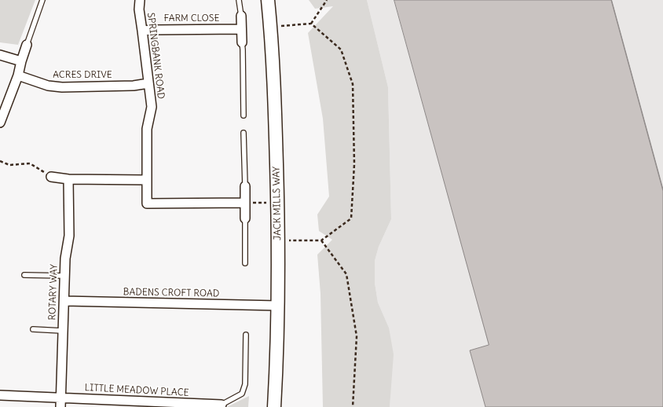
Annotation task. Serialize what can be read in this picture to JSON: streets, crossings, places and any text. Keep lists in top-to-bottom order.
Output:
{
  "streets": {
    "main road": ["JACK MILLS WAY"],
    "street": [
      "FARM CLOSE",
      "SPRINGBANK ROAD",
      "ACRES DRIVE",
      "ROTARY WAY",
      "BADENS CROFT ROAD",
      "LITTLE MEADOW PLACE"
    ]
  },
  "crossings": [
    ["FARM CLOSE", "SPRINGBANK ROAD"],
    ["SPRINGBANK ROAD", "ACRES DRIVE"],
    ["JACK MILLS WAY", "BADENS CROFT ROAD"],
    ["ROTARY WAY", "BADENS CROFT ROAD"],
    ["ROTARY WAY", "LITTLE MEADOW PLACE"]
  ]
}
